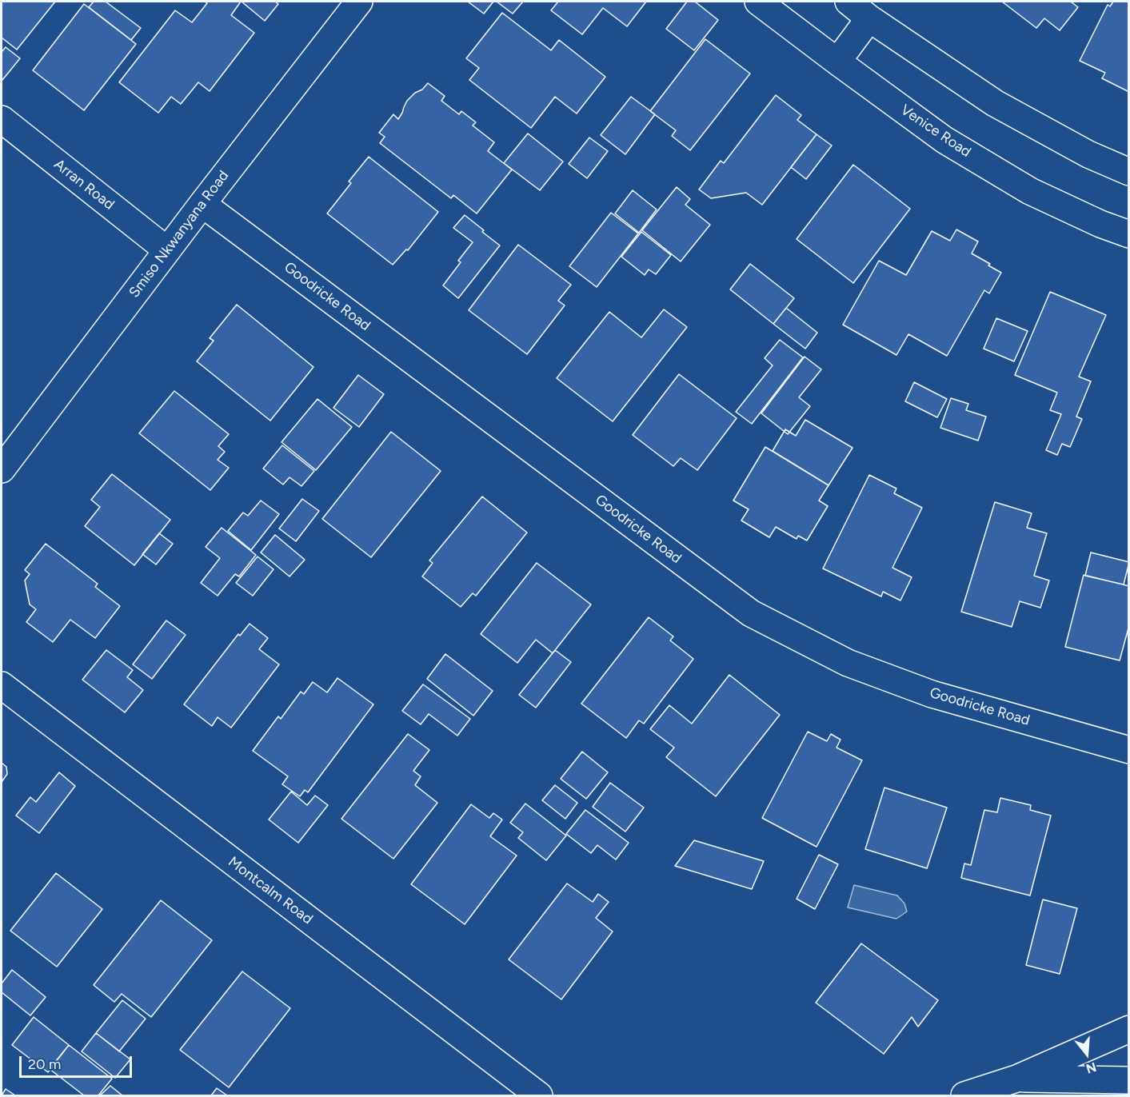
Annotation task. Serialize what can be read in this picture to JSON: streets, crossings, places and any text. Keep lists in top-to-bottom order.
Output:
{
  "streets": {
    "street": [
      "Venice Road",
      "Arran Road",
      "Smiso Nkwanyana Road",
      "Goodricke Road",
      "Montcalm Road"
    ]
  },
  "crossings": [
    ["Arran Road", "Smiso Nkwanyana Road"],
    ["Smiso Nkwanyana Road", "Goodricke Road"]
  ],
  "scale_bar": "20 m",
  "north": "bottom"
}
